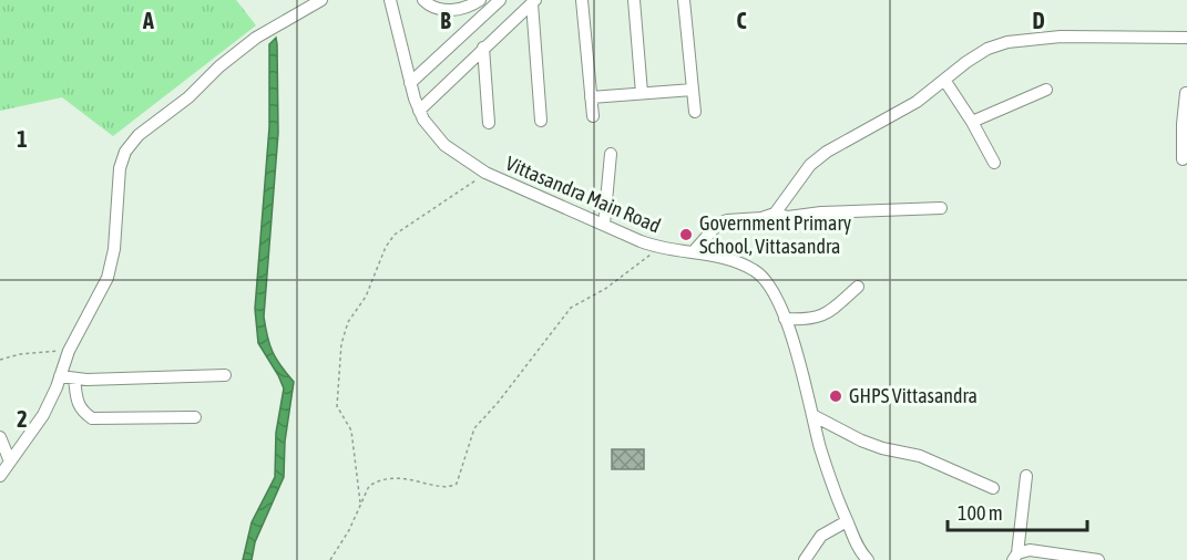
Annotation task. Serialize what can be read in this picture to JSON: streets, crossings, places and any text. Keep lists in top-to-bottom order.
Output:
{
  "streets": {
    "street": ["Vittasandra Main Road"]
  },
  "places": ["Government Primary School, Vittasandra", "GHPS Vittasandra"],
  "scale_bar": "100 m",
  "grid": {
    "columns": [
      "A",
      "B",
      "C",
      "D"
    ],
    "rows": ["1", "2"]
  }
}
